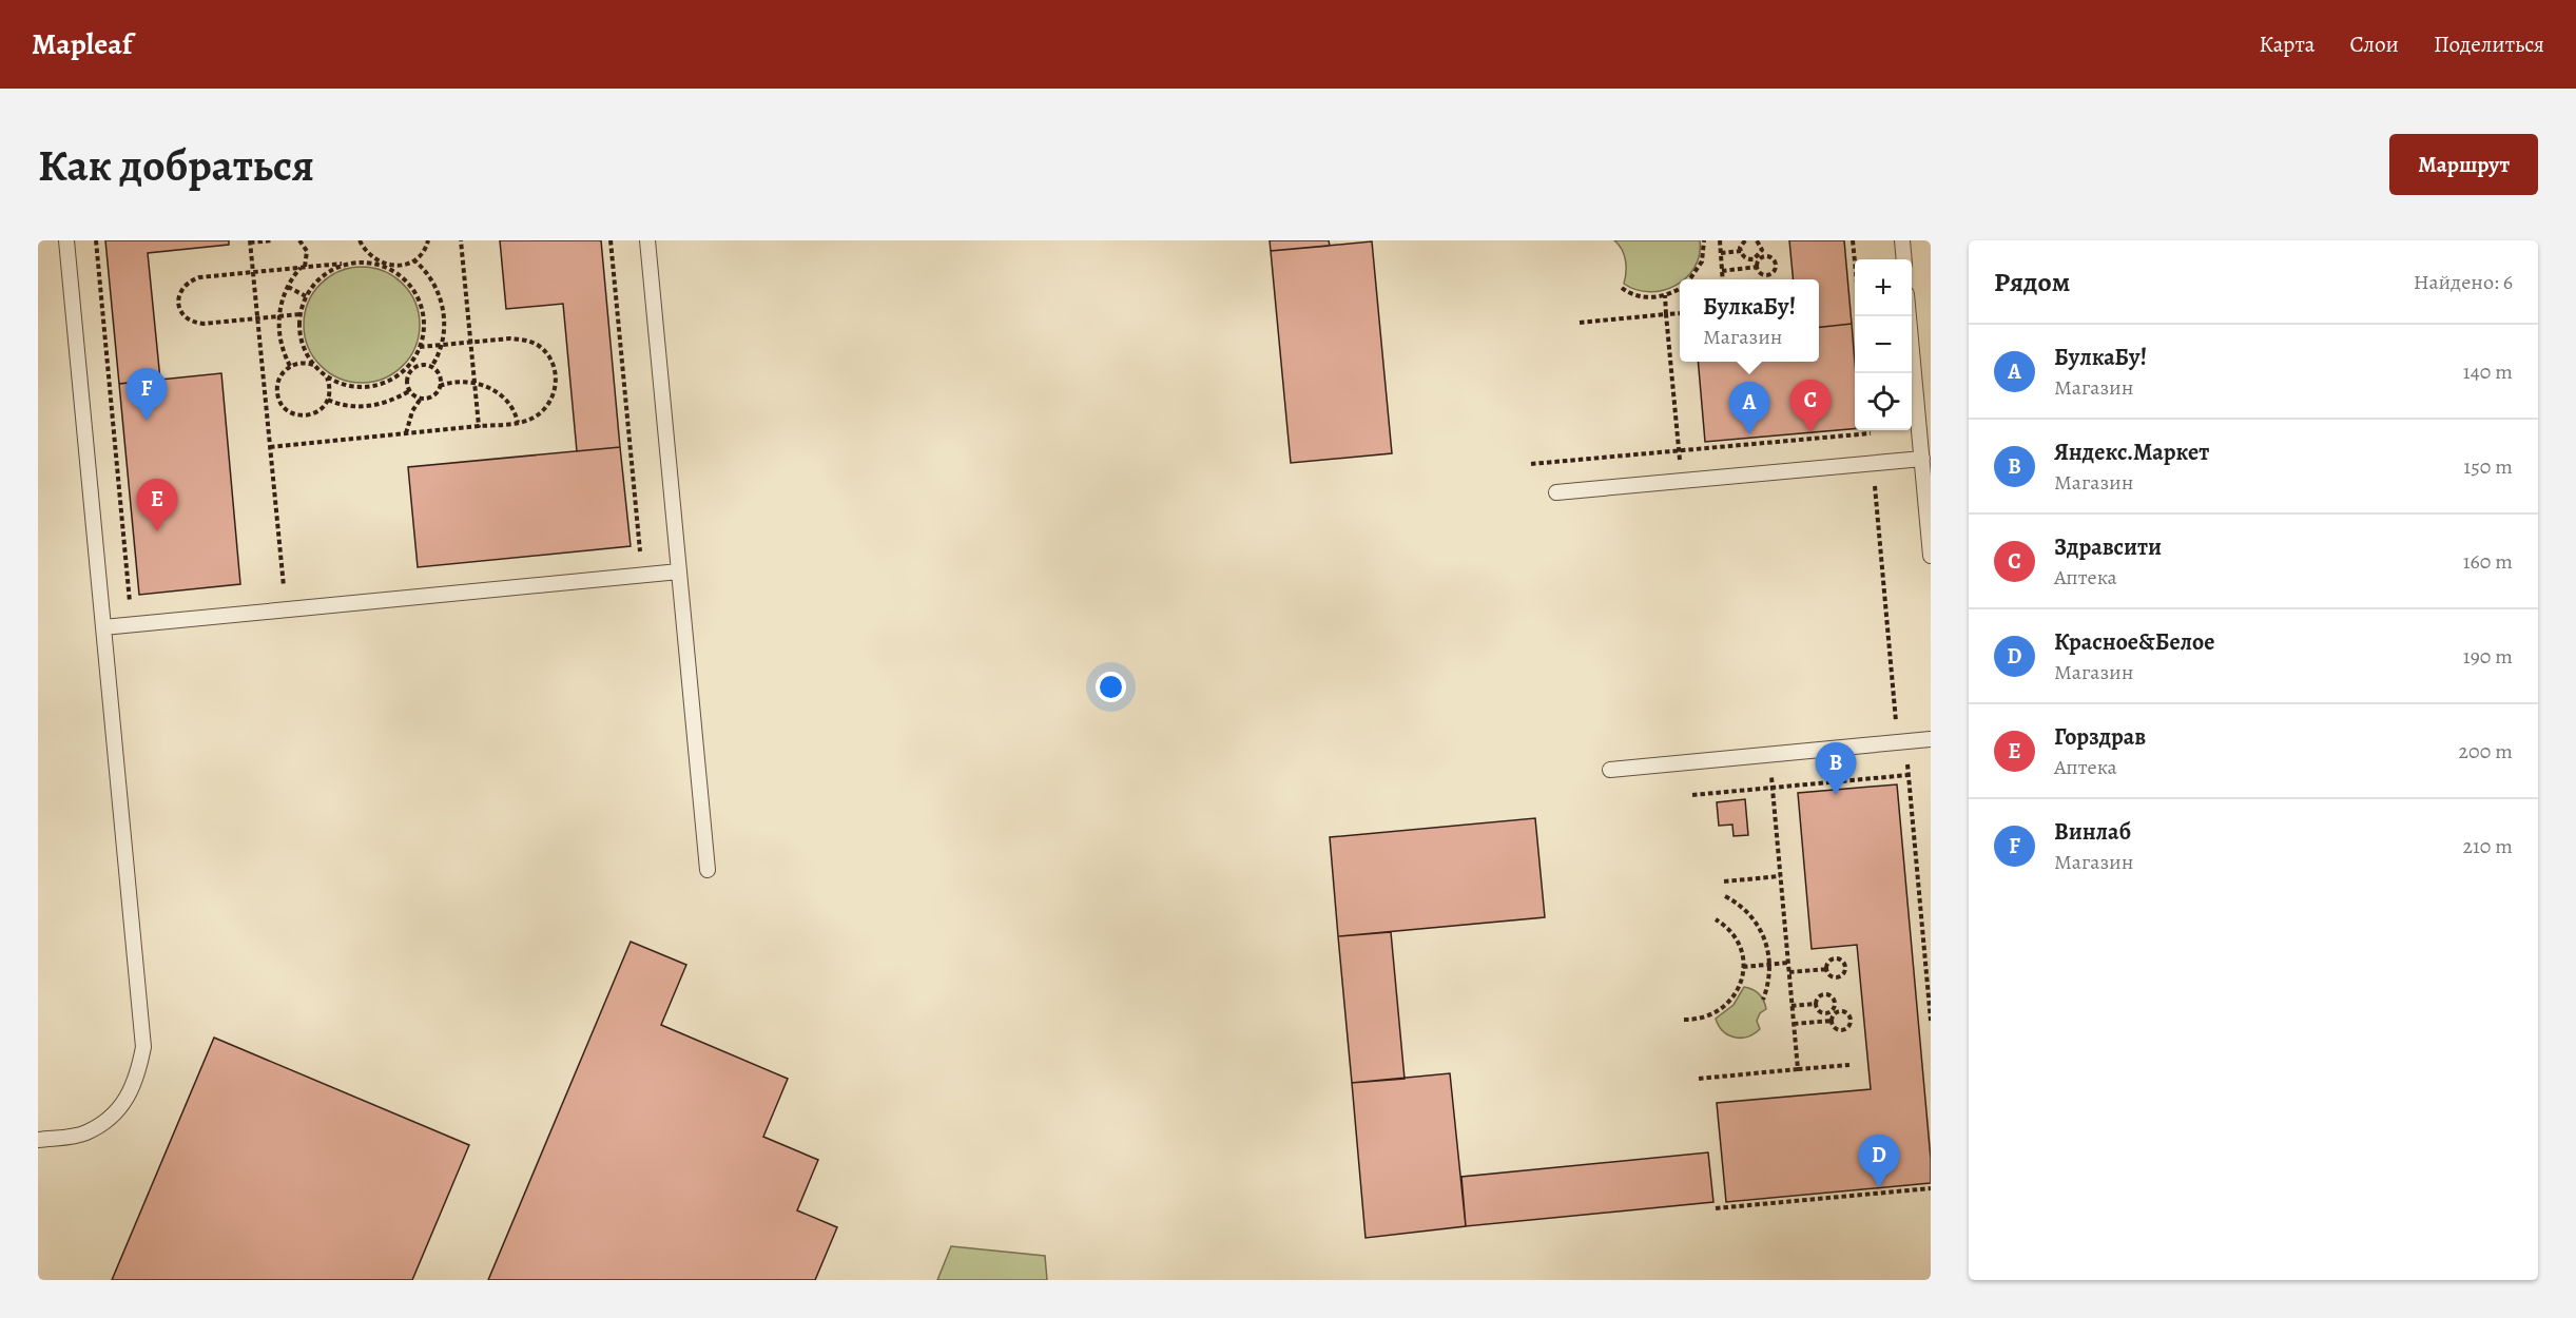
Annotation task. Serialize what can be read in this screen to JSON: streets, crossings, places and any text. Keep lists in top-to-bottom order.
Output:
{
  "page": {
    "header": "Mapleaf",
    "nav": ["Карта", "Слои", "Поделиться"],
    "buttons": "Маршрут",
    "title": "Как добраться",
    "heading": ["Рядом", "Найдено: 6"],
    "map_buttons": ["+", "−"],
    "popup": ["БулкаБу!", "Магазин"],
    "list": [
      {
        "mark": "A",
        "name": "БулкаБу!",
        "note": "Магазин",
        "value": "140 m"
      },
      {
        "mark": "B",
        "name": "Яндекс.Маркет",
        "note": "Магазин",
        "value": "150 m"
      },
      {
        "mark": "C",
        "name": "Здравсити",
        "note": "Аптека",
        "value": "160 m"
      },
      {
        "mark": "D",
        "name": "Красное&Белое",
        "note": "Магазин",
        "value": "190 m"
      },
      {
        "mark": "E",
        "name": "Горздрав",
        "note": "Аптека",
        "value": "200 m"
      },
      {
        "mark": "F",
        "name": "Винлаб",
        "note": "Магазин",
        "value": "210 m"
      }
    ],
    "pins": [
      "F",
      "C",
      "A",
      "E",
      "B",
      "D"
    ]
  }
}
